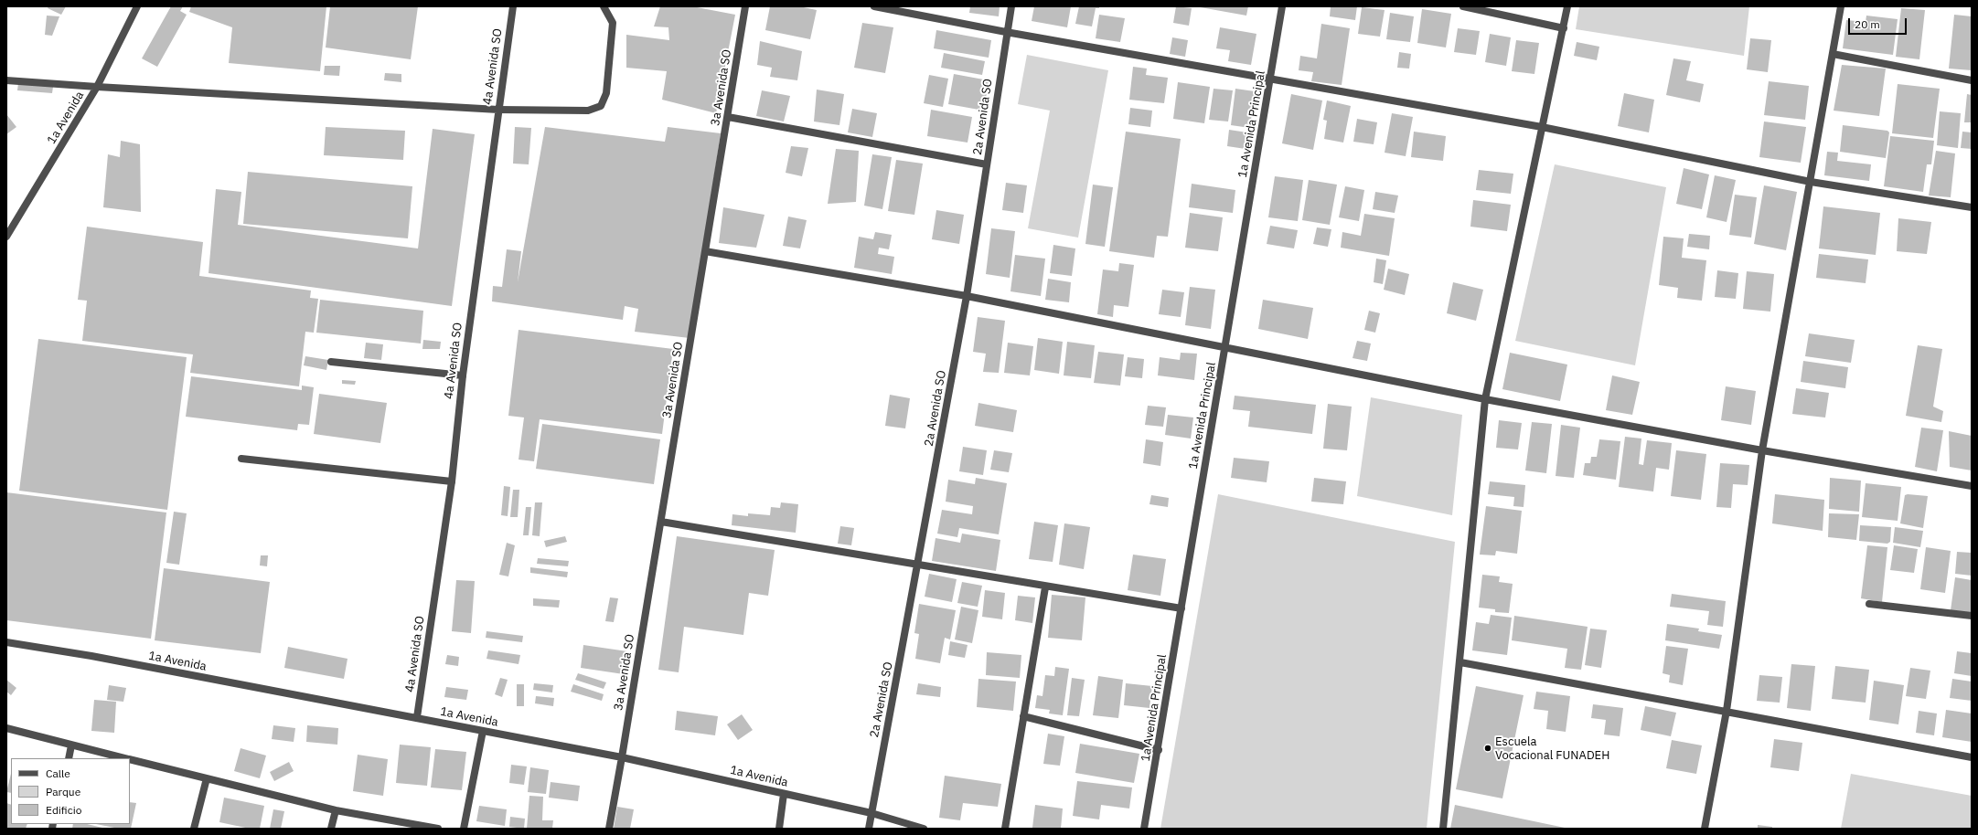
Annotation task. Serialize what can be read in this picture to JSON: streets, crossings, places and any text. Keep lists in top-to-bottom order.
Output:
{
  "streets": {
    "street": [
      "4a Avenida SO",
      "3a Avenida SO",
      "2a Avenida SO",
      "1a Avenida",
      "1a Avenida Principal"
    ]
  },
  "crossings": [
    ["4a Avenida SO", "1a Avenida"],
    ["3a Avenida SO", "1a Avenida"],
    ["2a Avenida SO", "1a Avenida"]
  ],
  "places": ["Escuela Vocacional FUNADEH"],
  "legend": ["Calle", "Parque", "Edificio"],
  "scale_bar": "20 m"
}
